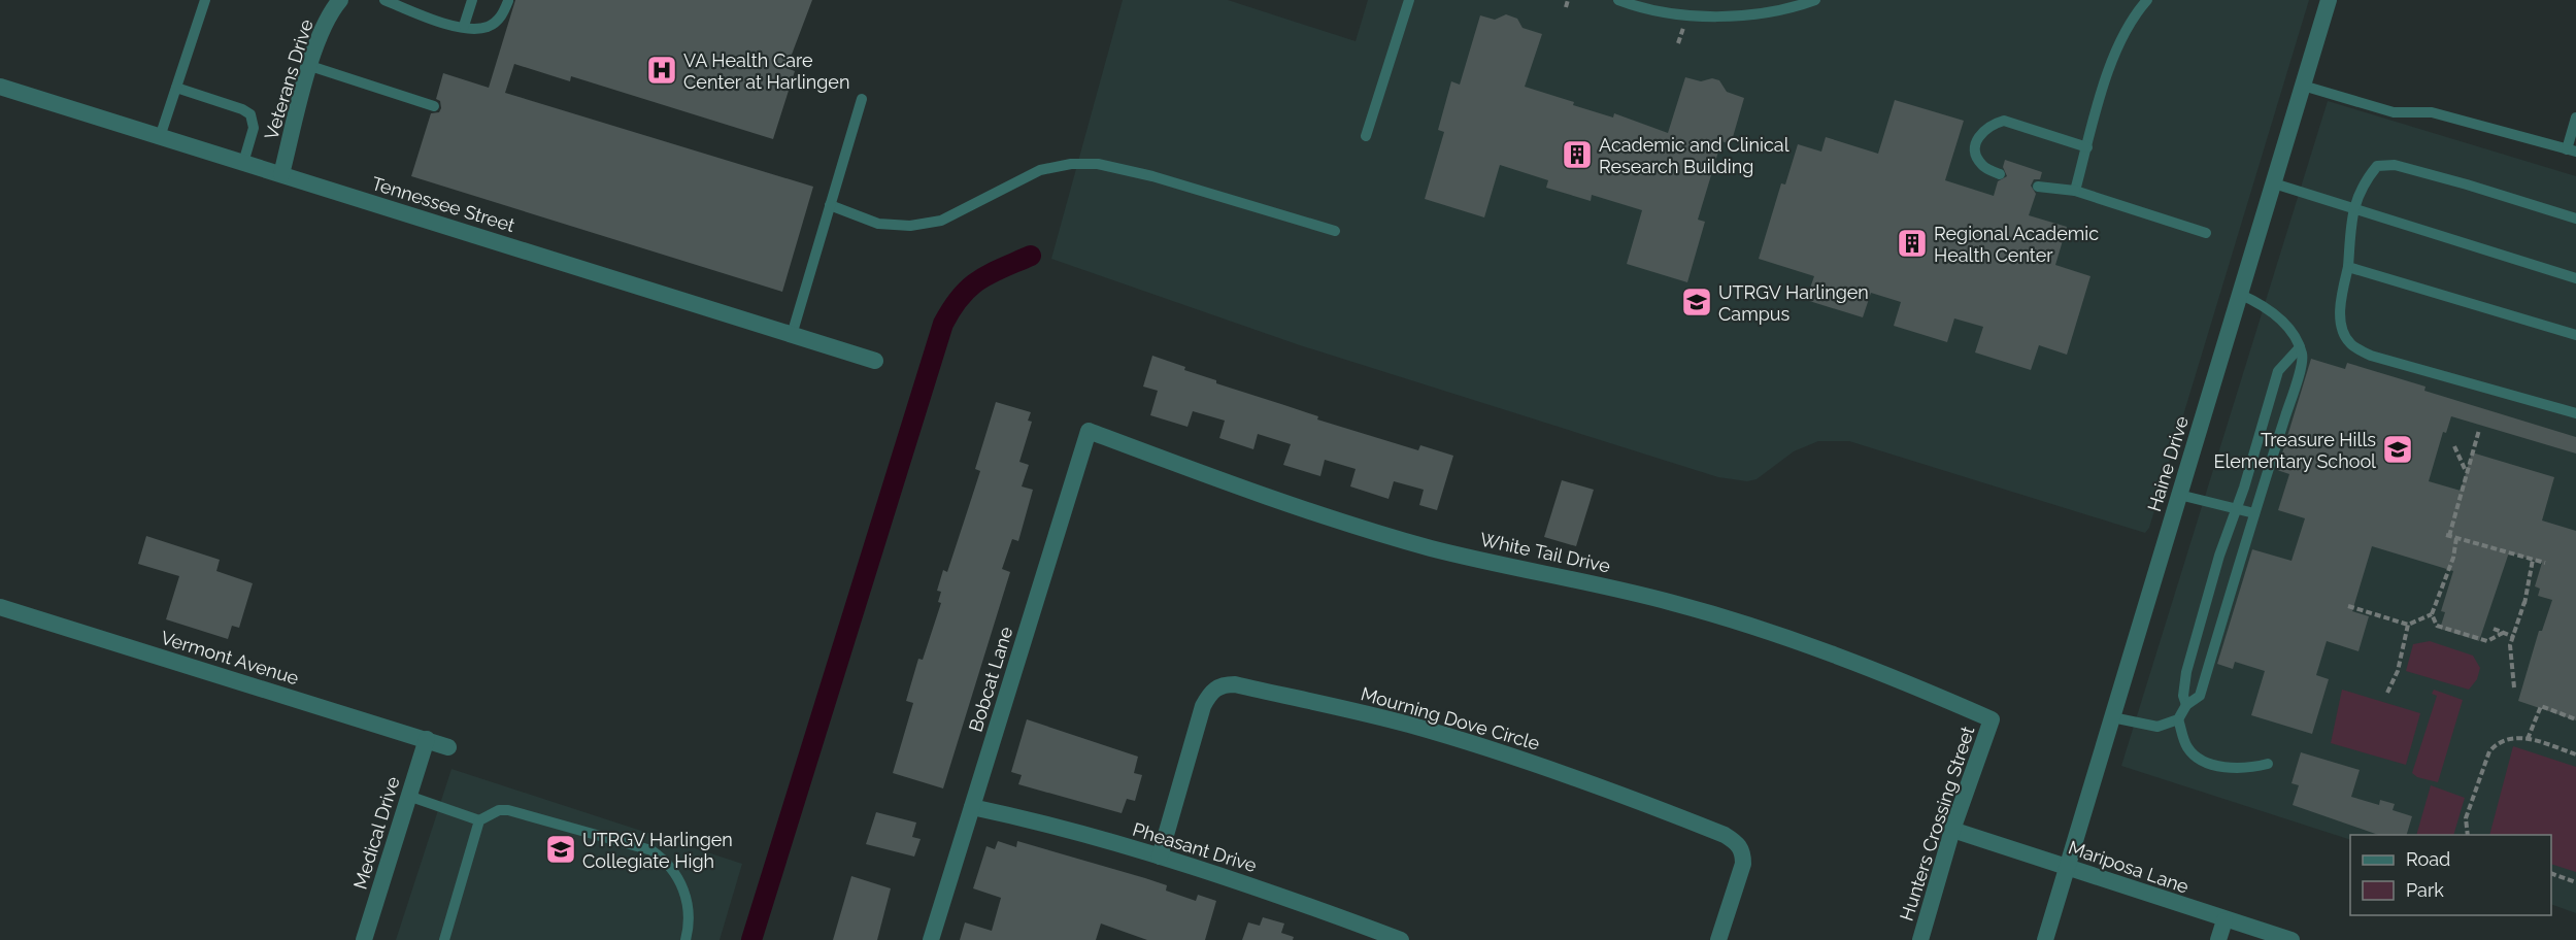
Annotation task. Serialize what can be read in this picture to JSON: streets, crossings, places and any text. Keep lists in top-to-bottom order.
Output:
{
  "streets": {
    "street": [
      "Veterans Drive",
      "Tennessee Street",
      "Haine Drive",
      "White Tail Drive",
      "Vermont Avenue",
      "Bobcat Lane",
      "Mourning Dove Circle",
      "Hunters Crossing Street",
      "Medical Drive",
      "Pheasant Drive",
      "Mariposa Lane"
    ]
  },
  "crossings": [
    ["Veterans Drive", "Tennessee Street"],
    ["Haine Drive", "Mariposa Lane"],
    ["White Tail Drive", "Bobcat Lane"],
    ["White Tail Drive", "Hunters Crossing Street"],
    ["Vermont Avenue", "Medical Drive"],
    ["Bobcat Lane", "Pheasant Drive"],
    ["Mourning Dove Circle", "Pheasant Drive"],
    ["Hunters Crossing Street", "Mariposa Lane"]
  ],
  "places": {
    "hospital": ["VA Health Care Center at Harlingen"],
    "building": ["Academic and Clinical Research Building", "Regional Academic Health Center"],
    "school or university": ["UTRGV Harlingen Campus", "Treasure Hills Elementary School", "UTRGV Harlingen Collegiate High"]
  },
  "legend": ["Road", "Park"]
}
